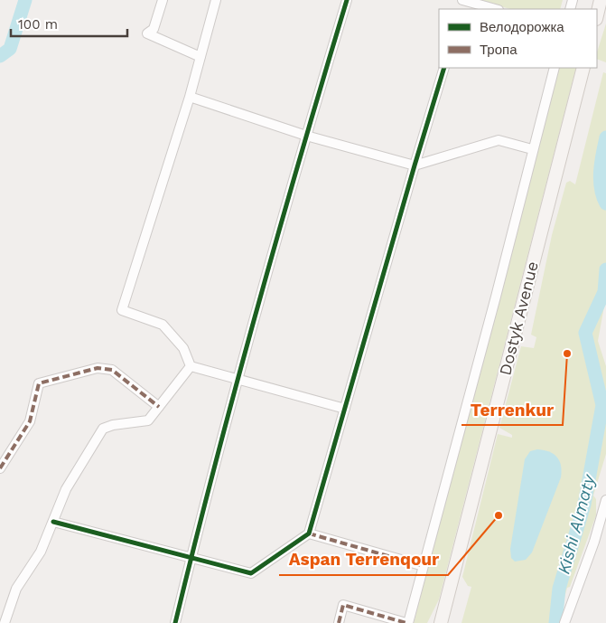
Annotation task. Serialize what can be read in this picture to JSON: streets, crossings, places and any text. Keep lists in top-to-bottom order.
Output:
{
  "streets": {
    "main road": ["Dostyk Avenue"]
  },
  "water": ["Kіshі Almaty"],
  "places": ["Terrenkur", "Aspan Terrenqour"],
  "legend": ["Велодорожка", "Тропа"],
  "scale_bar": "100 m"
}
